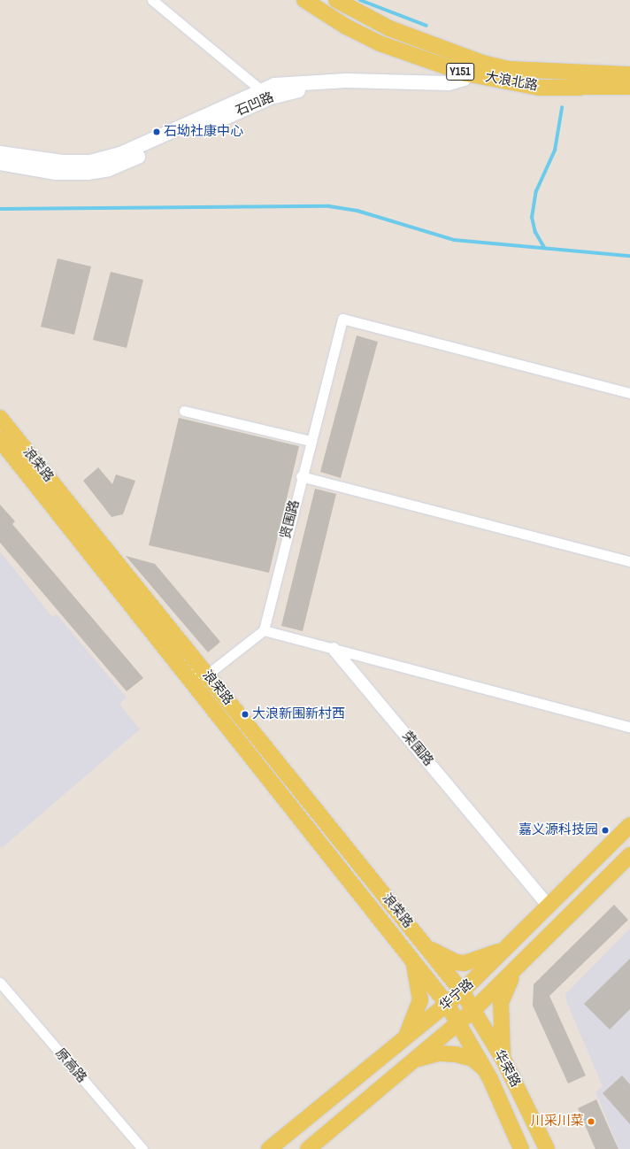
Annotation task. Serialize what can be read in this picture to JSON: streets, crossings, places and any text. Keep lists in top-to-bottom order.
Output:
{
  "streets": {
    "main road": [
      "Y151",
      "大浪北路",
      "石凹路",
      "浪荣路",
      "华宁路",
      "华荣路"
    ],
    "street": ["贤围路", "荣围路", "原高路"]
  },
  "crossings": [
    ["大浪北路", "石凹路"],
    ["浪荣路", "华宁路"],
    ["浪荣路", "华荣路"],
    ["荣围路", "华宁路"],
    ["华宁路", "华荣路"]
  ],
  "places": [
    "石坳社康中心",
    "大浪新围新村西",
    "嘉义源科技园",
    "川采川菜"
  ]
}
